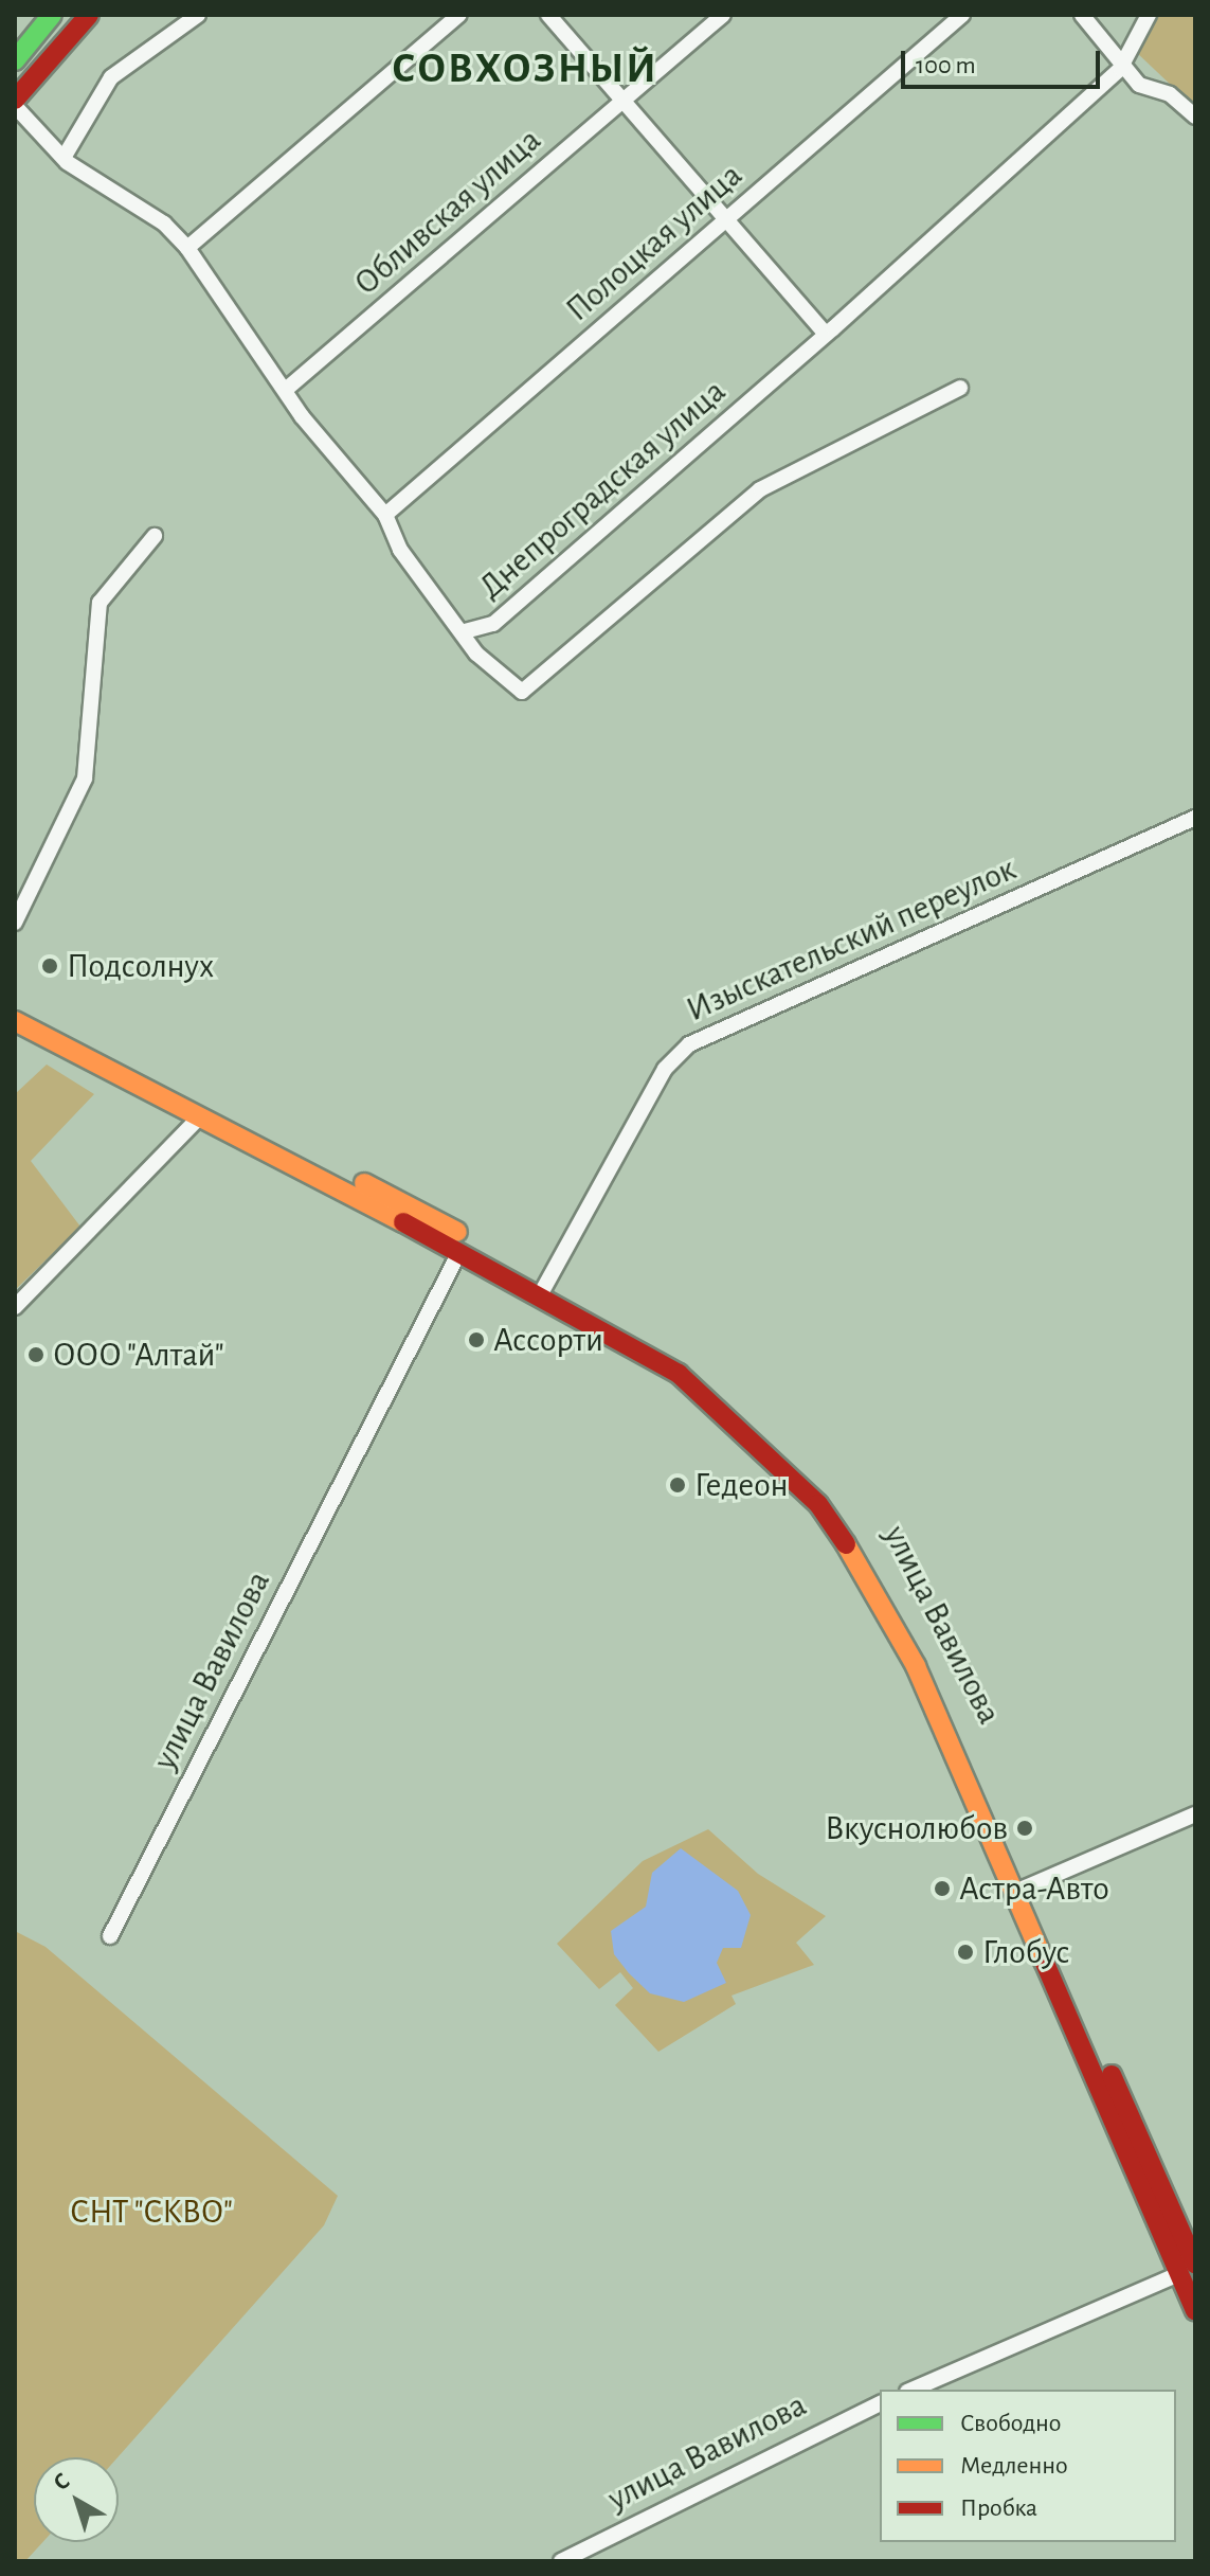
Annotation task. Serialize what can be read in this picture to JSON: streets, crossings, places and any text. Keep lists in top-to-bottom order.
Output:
{
  "streets": {
    "main road": ["улица Вавилова"],
    "street": [
      "Обливская улица",
      "Полоцкая улица",
      "Днепроградская улица",
      "Изыскательский переулок"
    ]
  },
  "crossings": [
    ["Изыскательский переулок", "улица Вавилова"]
  ],
  "districts": ["СОВХОЗНЫЙ"],
  "parks": ["СНТ \"СКВО\""],
  "places": [
    "Подсолнух",
    "Ассорти",
    "ООО \"Алтай\"",
    "Гедеон",
    "Вкуснолюбов",
    "Астра-Авто",
    "Глобус"
  ],
  "legend": ["Свободно", "Медленно", "Пробка"],
  "scale_bar": "100 m",
  "north": "top left"
}
